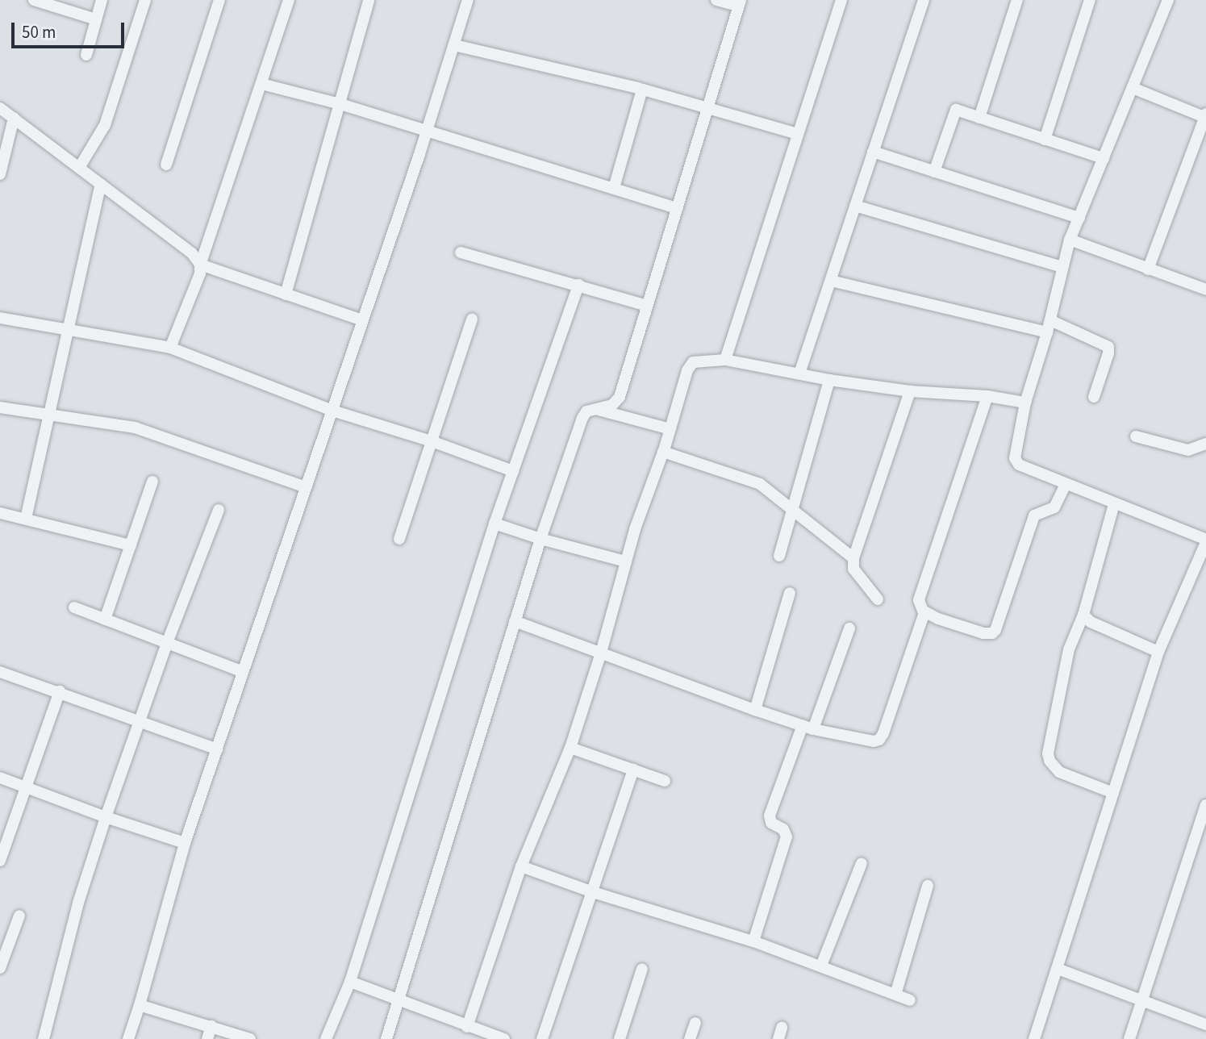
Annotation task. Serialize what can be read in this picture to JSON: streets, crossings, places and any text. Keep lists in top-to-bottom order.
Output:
{
  "scale_bar": "50 m"
}
